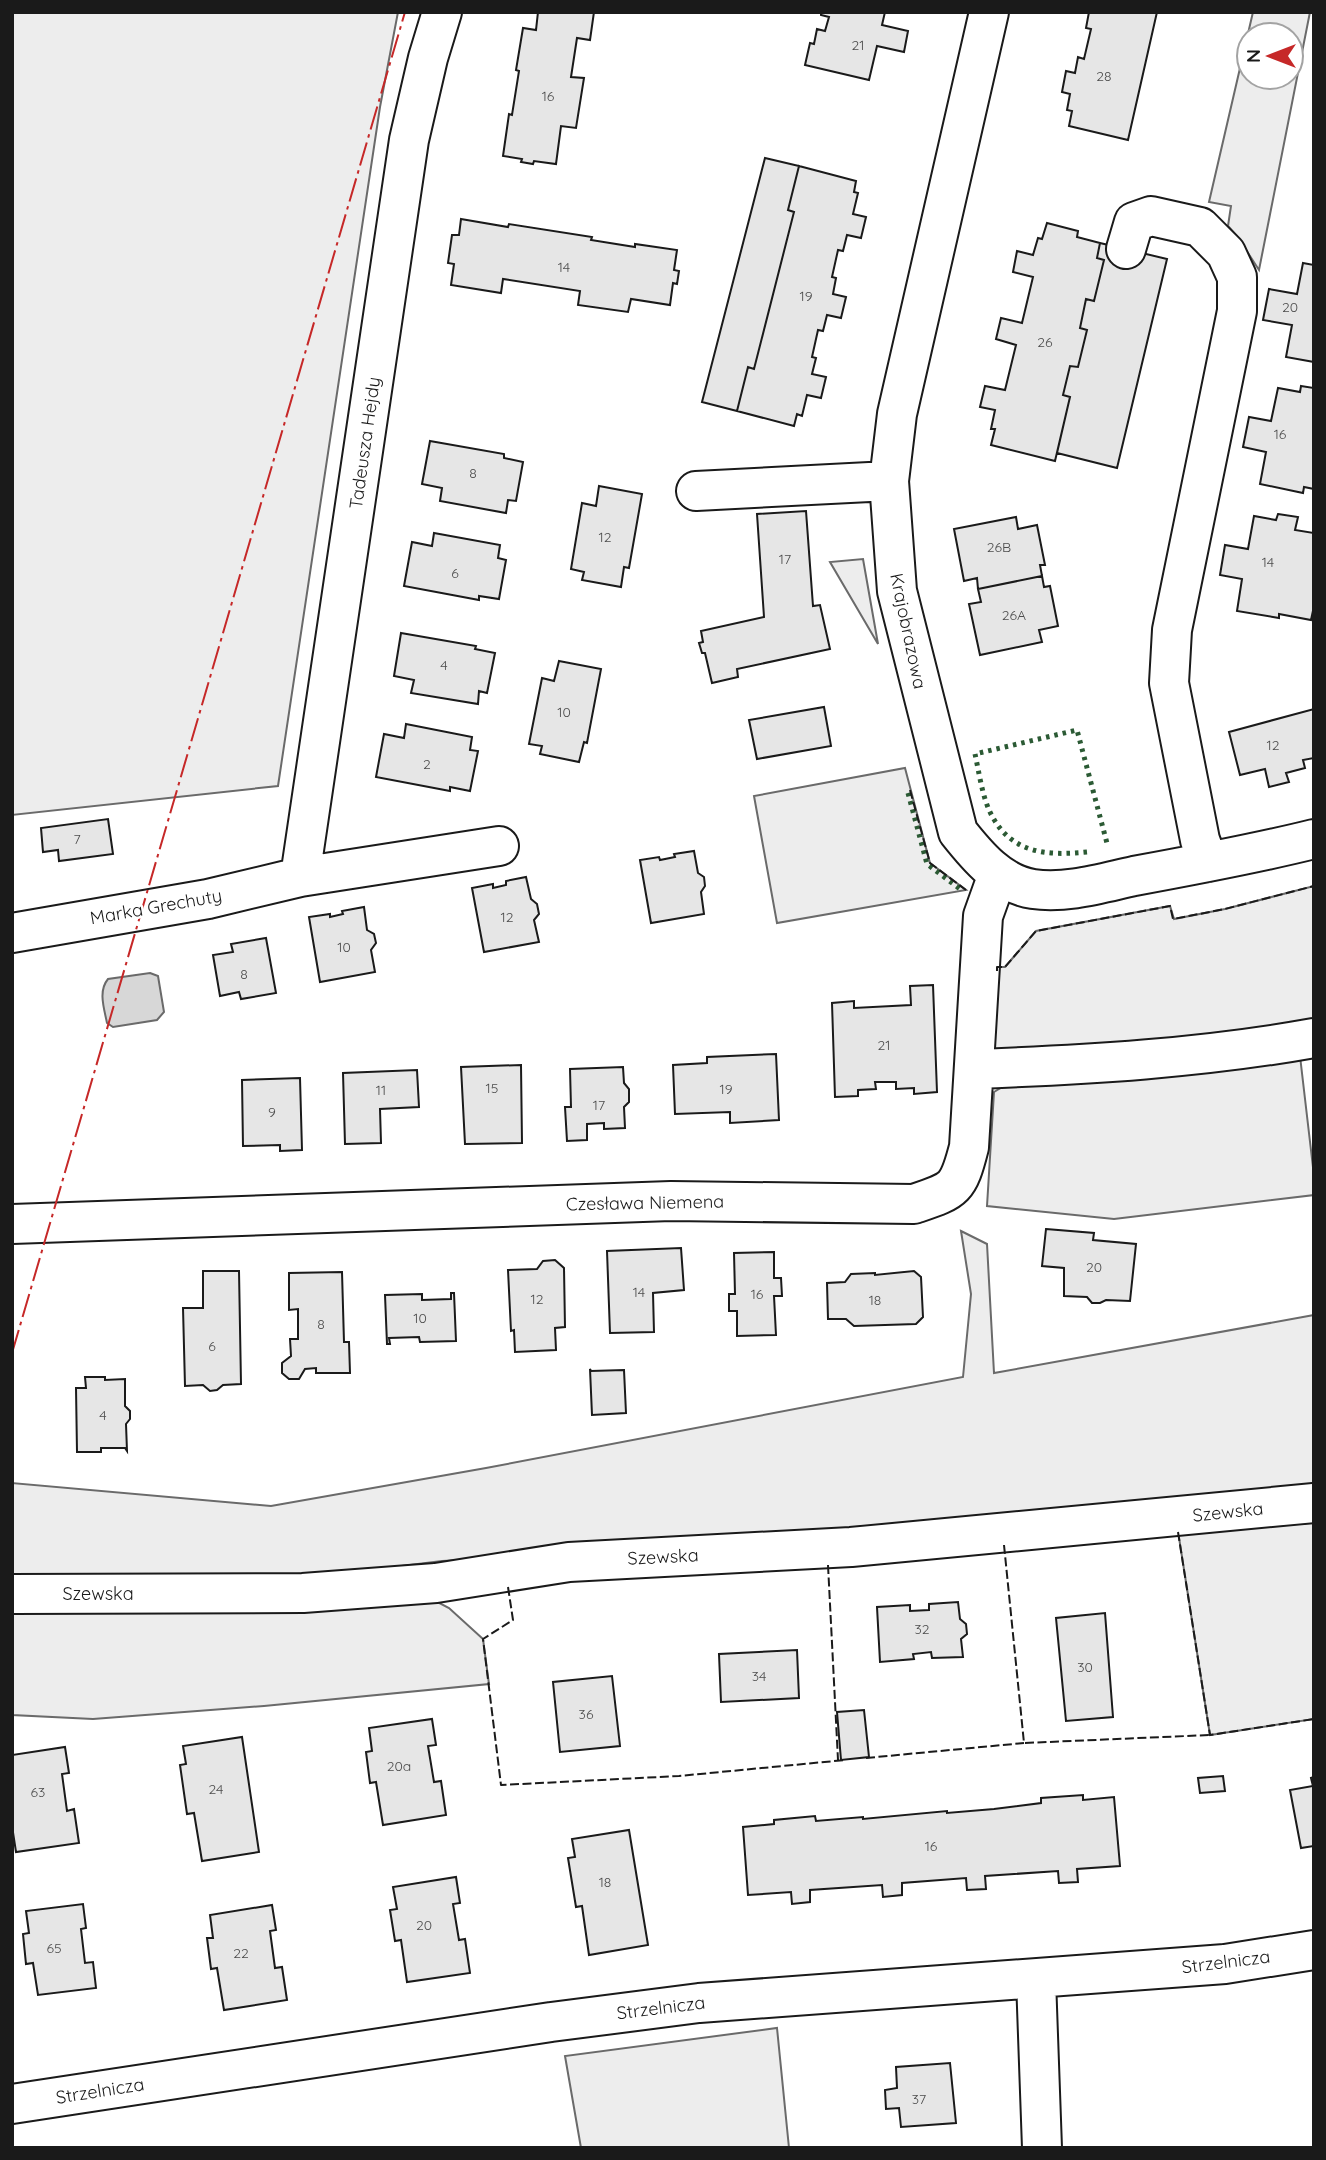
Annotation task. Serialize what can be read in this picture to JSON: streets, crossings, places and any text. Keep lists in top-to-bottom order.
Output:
{
  "streets": {
    "street": [
      "Tadeusza Hejdy",
      "Krajobrazowa",
      "Marka Grechuty",
      "Czesława Niemena",
      "Szewska",
      "Strzelnicza"
    ]
  },
  "crossings": [
    ["Tadeusza Hejdy", "Marka Grechuty"],
    ["Krajobrazowa", "Czesława Niemena"]
  ],
  "house_numbers": [
    "21",
    "28",
    "16",
    "14",
    "19",
    "20",
    "26",
    "16",
    "8",
    "12",
    "26B",
    "17",
    "14",
    "6",
    "26A",
    "4",
    "10",
    "12",
    "2",
    "7",
    "12",
    "10",
    "8",
    "21",
    "15",
    "19",
    "11",
    "17",
    "9",
    "20",
    "14",
    "16",
    "12",
    "18",
    "10",
    "8",
    "6",
    "4",
    "32",
    "30",
    "34",
    "36",
    "20a",
    "24",
    "63",
    "16",
    "18",
    "20",
    "65",
    "22",
    "37"
  ],
  "north": "left"
}
